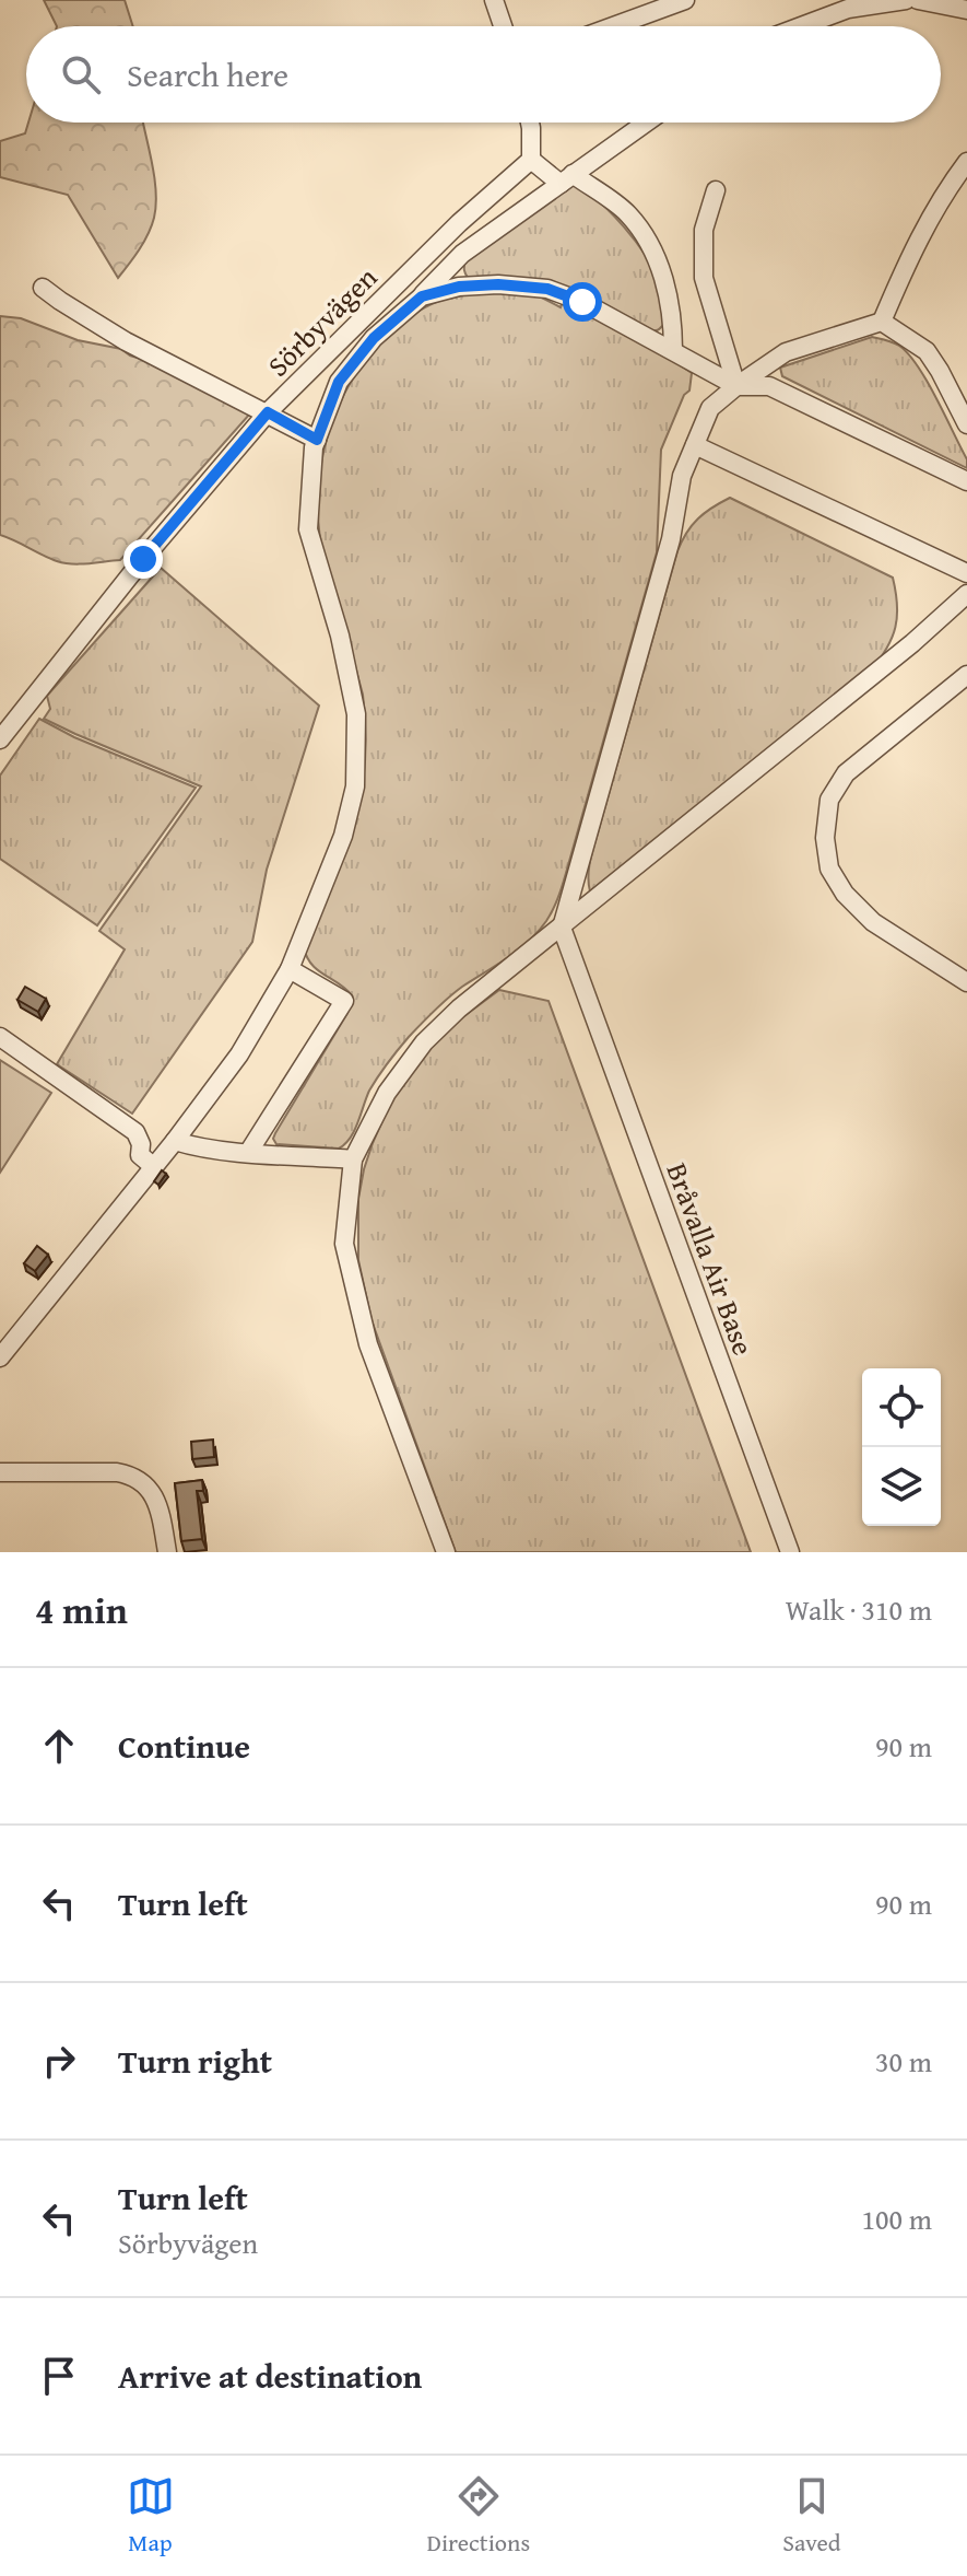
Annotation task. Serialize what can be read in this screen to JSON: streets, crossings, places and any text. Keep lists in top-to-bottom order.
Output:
{
  "streets": {
    "street": ["Sörbyvägen", "Bråvalla Air Base"]
  },
  "page": {
    "search": "Search here",
    "heading": ["4 min", "Walk · 310 m"],
    "list": [
      ["Continue", "90 m"],
      ["Turn left", "90 m"],
      ["Turn right", "30 m"],
      ["Turn left", "Sörbyvägen", "100 m"],
      "Arrive at destination"
    ],
    "nav": ["Map", "Directions", "Saved"]
  }
}
